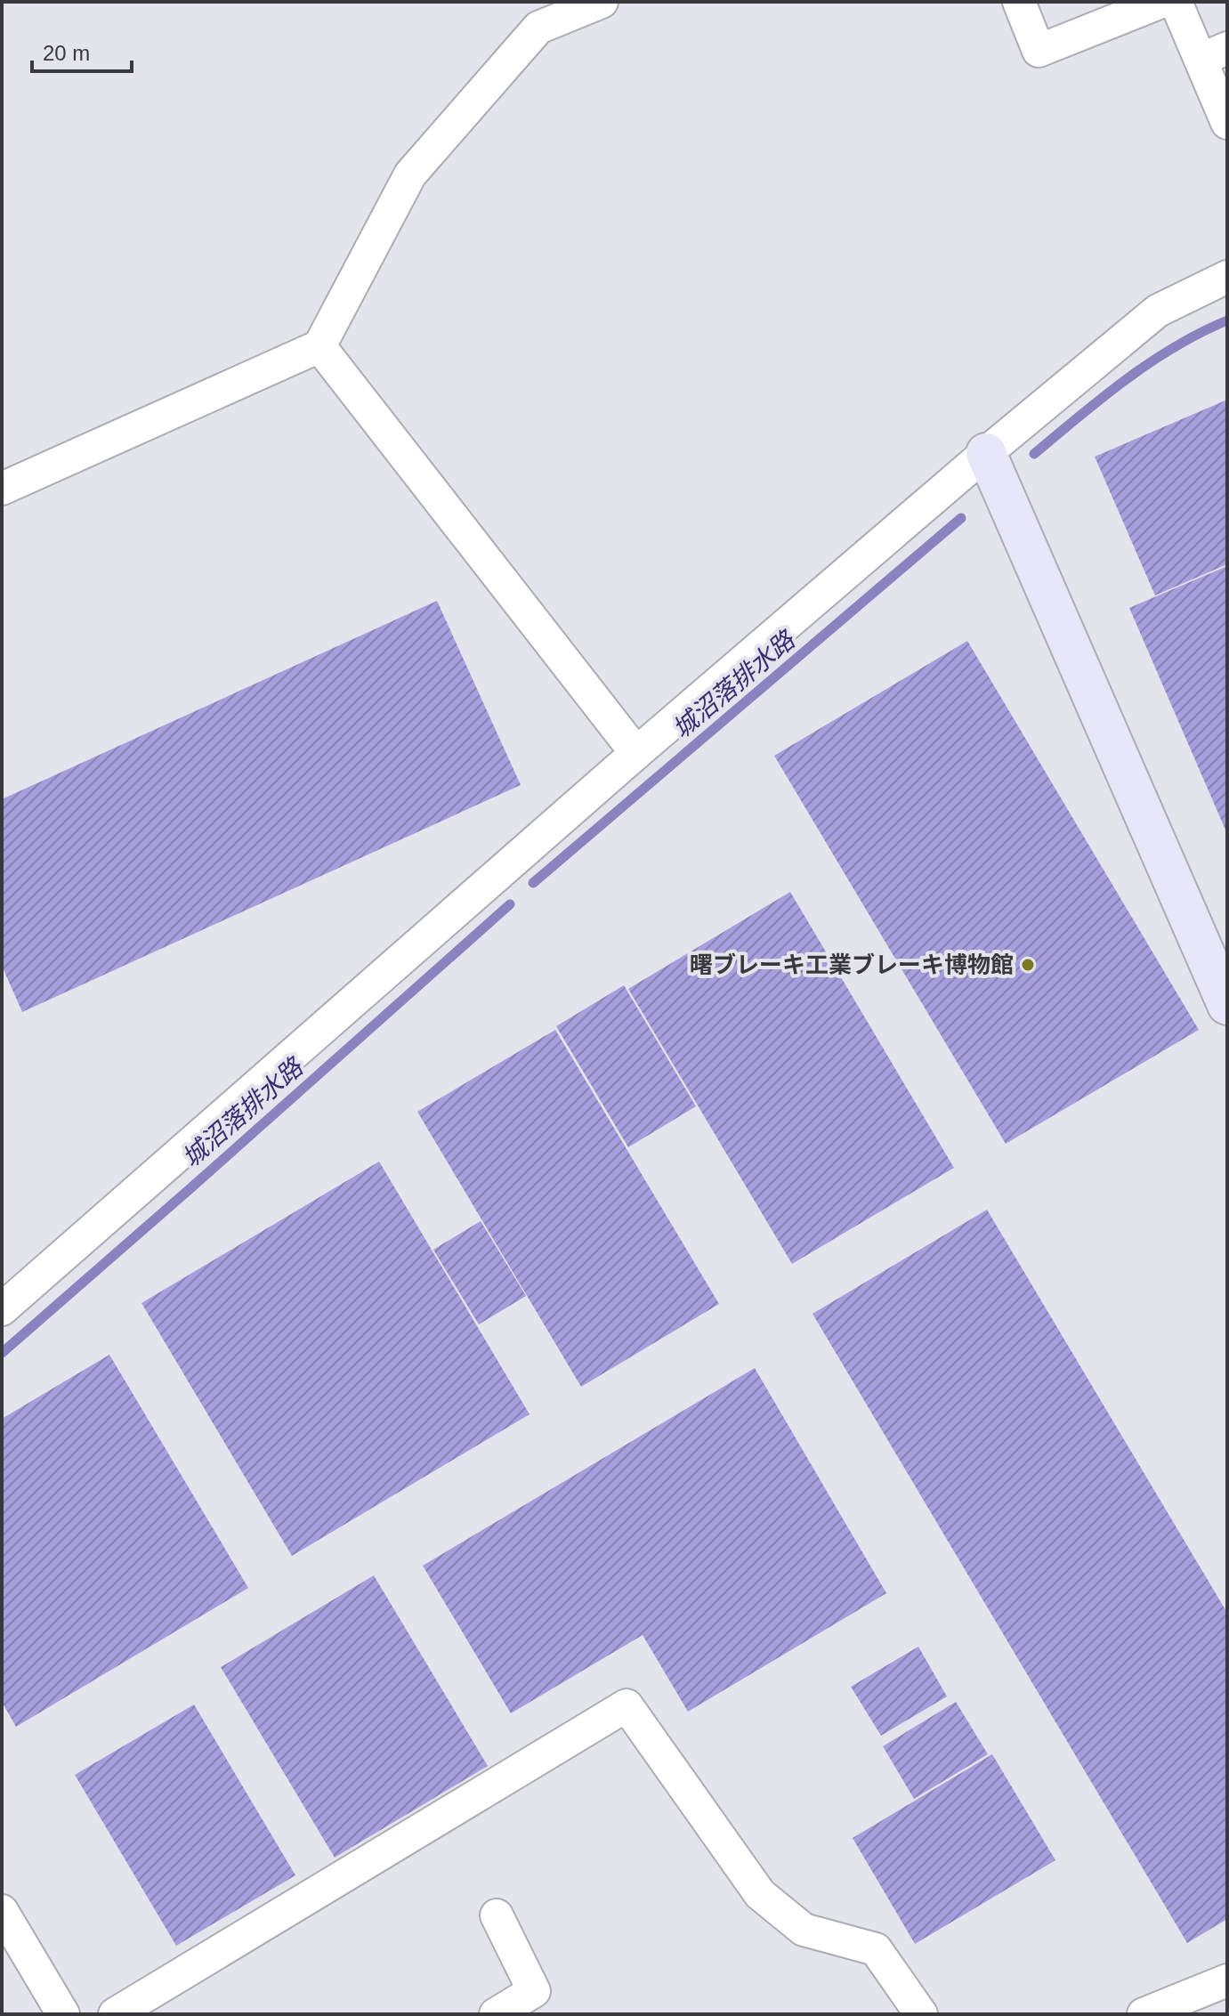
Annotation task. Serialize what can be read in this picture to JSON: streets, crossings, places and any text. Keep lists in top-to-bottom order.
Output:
{
  "water": ["城沼落排水路"],
  "places": ["曙ブレーキ工業ブレーキ博物館"],
  "scale_bar": "20 m"
}
